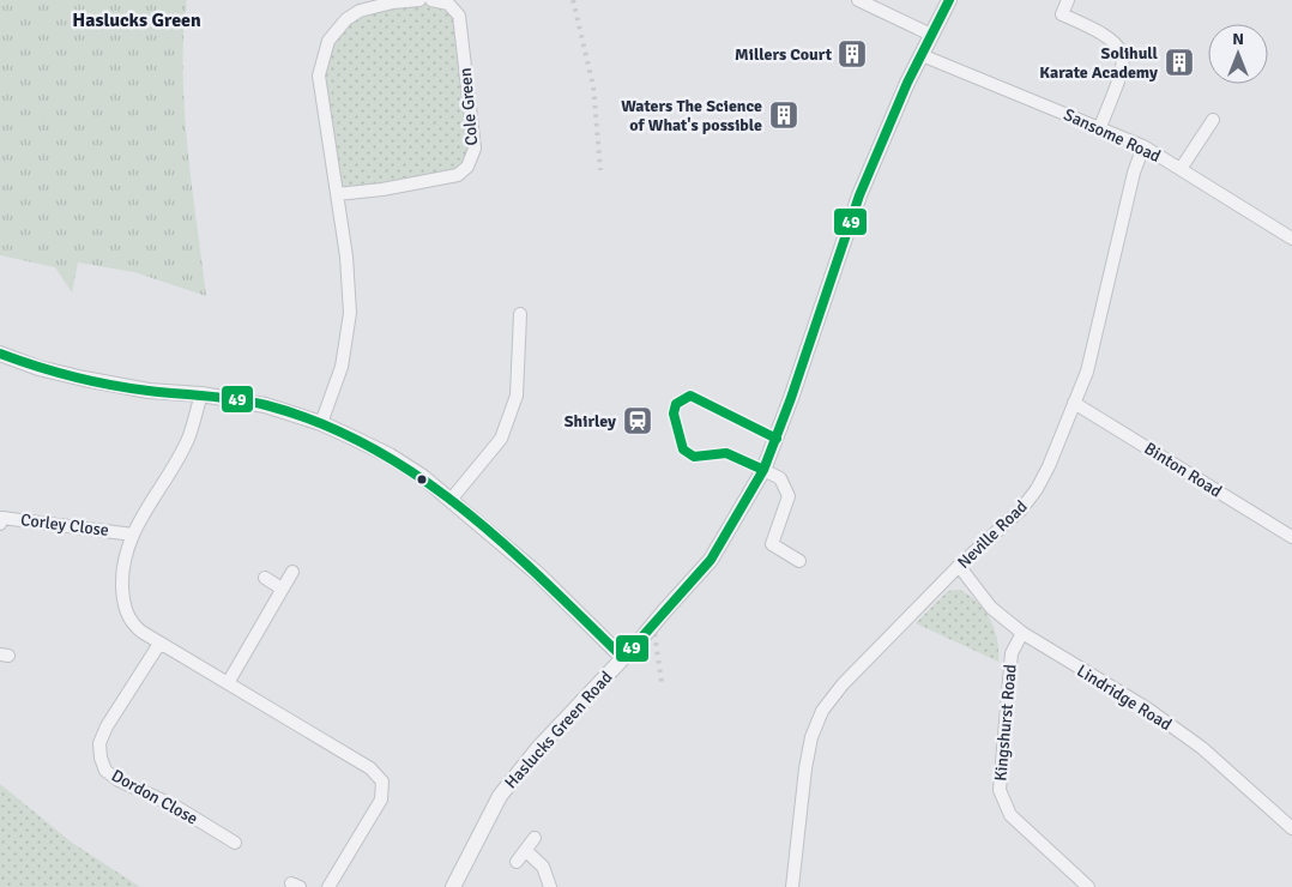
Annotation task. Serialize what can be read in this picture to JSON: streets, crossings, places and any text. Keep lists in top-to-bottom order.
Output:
{
  "streets": {
    "street": [
      "Cole Green",
      "Sansome Road",
      "Binton Road",
      "Corley Close",
      "Neville Road",
      "Lindridge Road",
      "Kingshurst Road",
      "Haslucks Green Road",
      "Dordon Close"
    ]
  },
  "crossings": [
    ["Sansome Road", "Neville Road"],
    ["Sansome Road", "Haslucks Green Road"],
    ["Binton Road", "Neville Road"],
    ["Neville Road", "Lindridge Road"],
    ["Lindridge Road", "Kingshurst Road"]
  ],
  "districts": ["Haslucks Green"],
  "places": {
    "building": ["Millers Court", "Solihull Karate Academy", "Waters The Science of What's possible"],
    "station": ["Shirley"]
  },
  "lines": ["transit line 49"],
  "north": "top"
}
